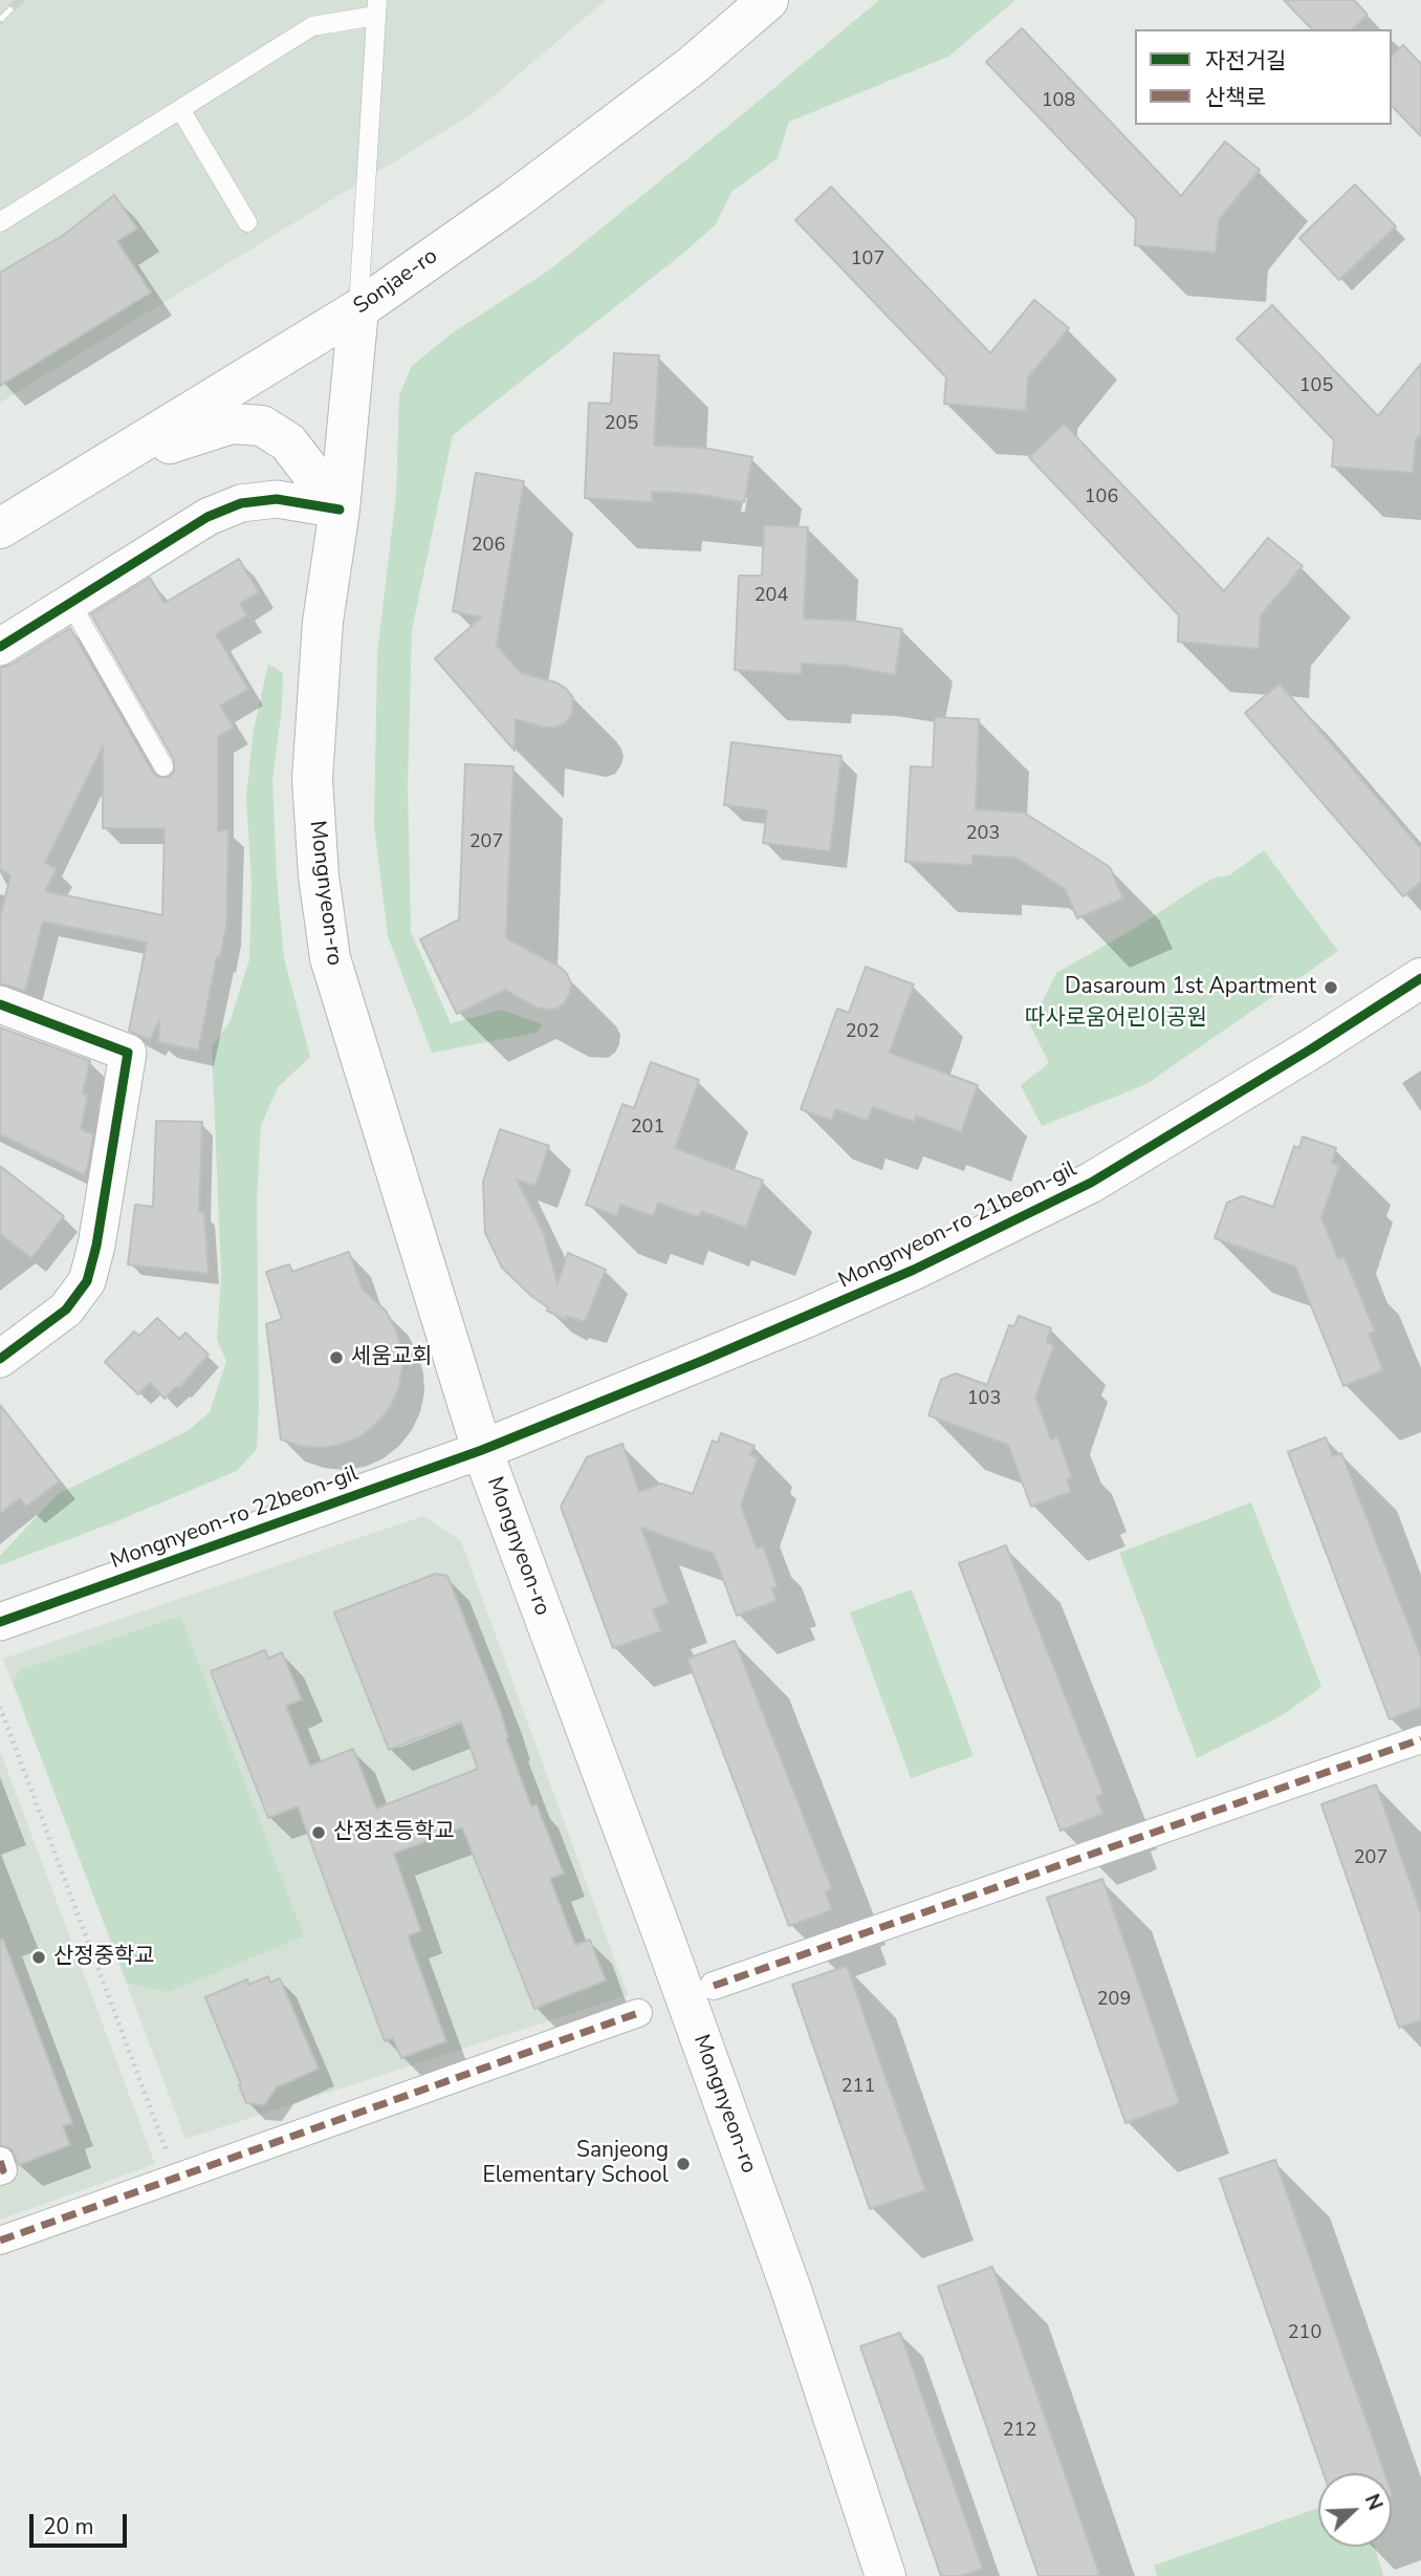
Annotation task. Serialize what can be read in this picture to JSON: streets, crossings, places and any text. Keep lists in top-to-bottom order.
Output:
{
  "streets": {
    "main road": ["Sonjae-ro", "Mongnyeon-ro", "Mongnyeon-ro 21beon-gil"],
    "street": ["Mongnyeon-ro 22beon-gil"]
  },
  "crossings": [
    ["Sonjae-ro", "Mongnyeon-ro"],
    ["Mongnyeon-ro", "Mongnyeon-ro 21beon-gil"],
    ["Mongnyeon-ro", "Mongnyeon-ro 22beon-gil"],
    ["Mongnyeon-ro 21beon-gil", "Mongnyeon-ro 22beon-gil"]
  ],
  "parks": ["따사로움어린이공원"],
  "places": [
    "Dasaroum 1st Apartment",
    "세움교회",
    "산정초등학교",
    "산정중학교",
    "Sanjeong Elementary School"
  ],
  "house_numbers": [
    "108",
    "107",
    "105",
    "205",
    "106",
    "206",
    "204",
    "203",
    "207",
    "202",
    "201",
    "103",
    "207",
    "209",
    "211",
    "210",
    "212"
  ],
  "legend": ["자전거길", "산책로"],
  "scale_bar": "20 m",
  "north": "top right"
}
